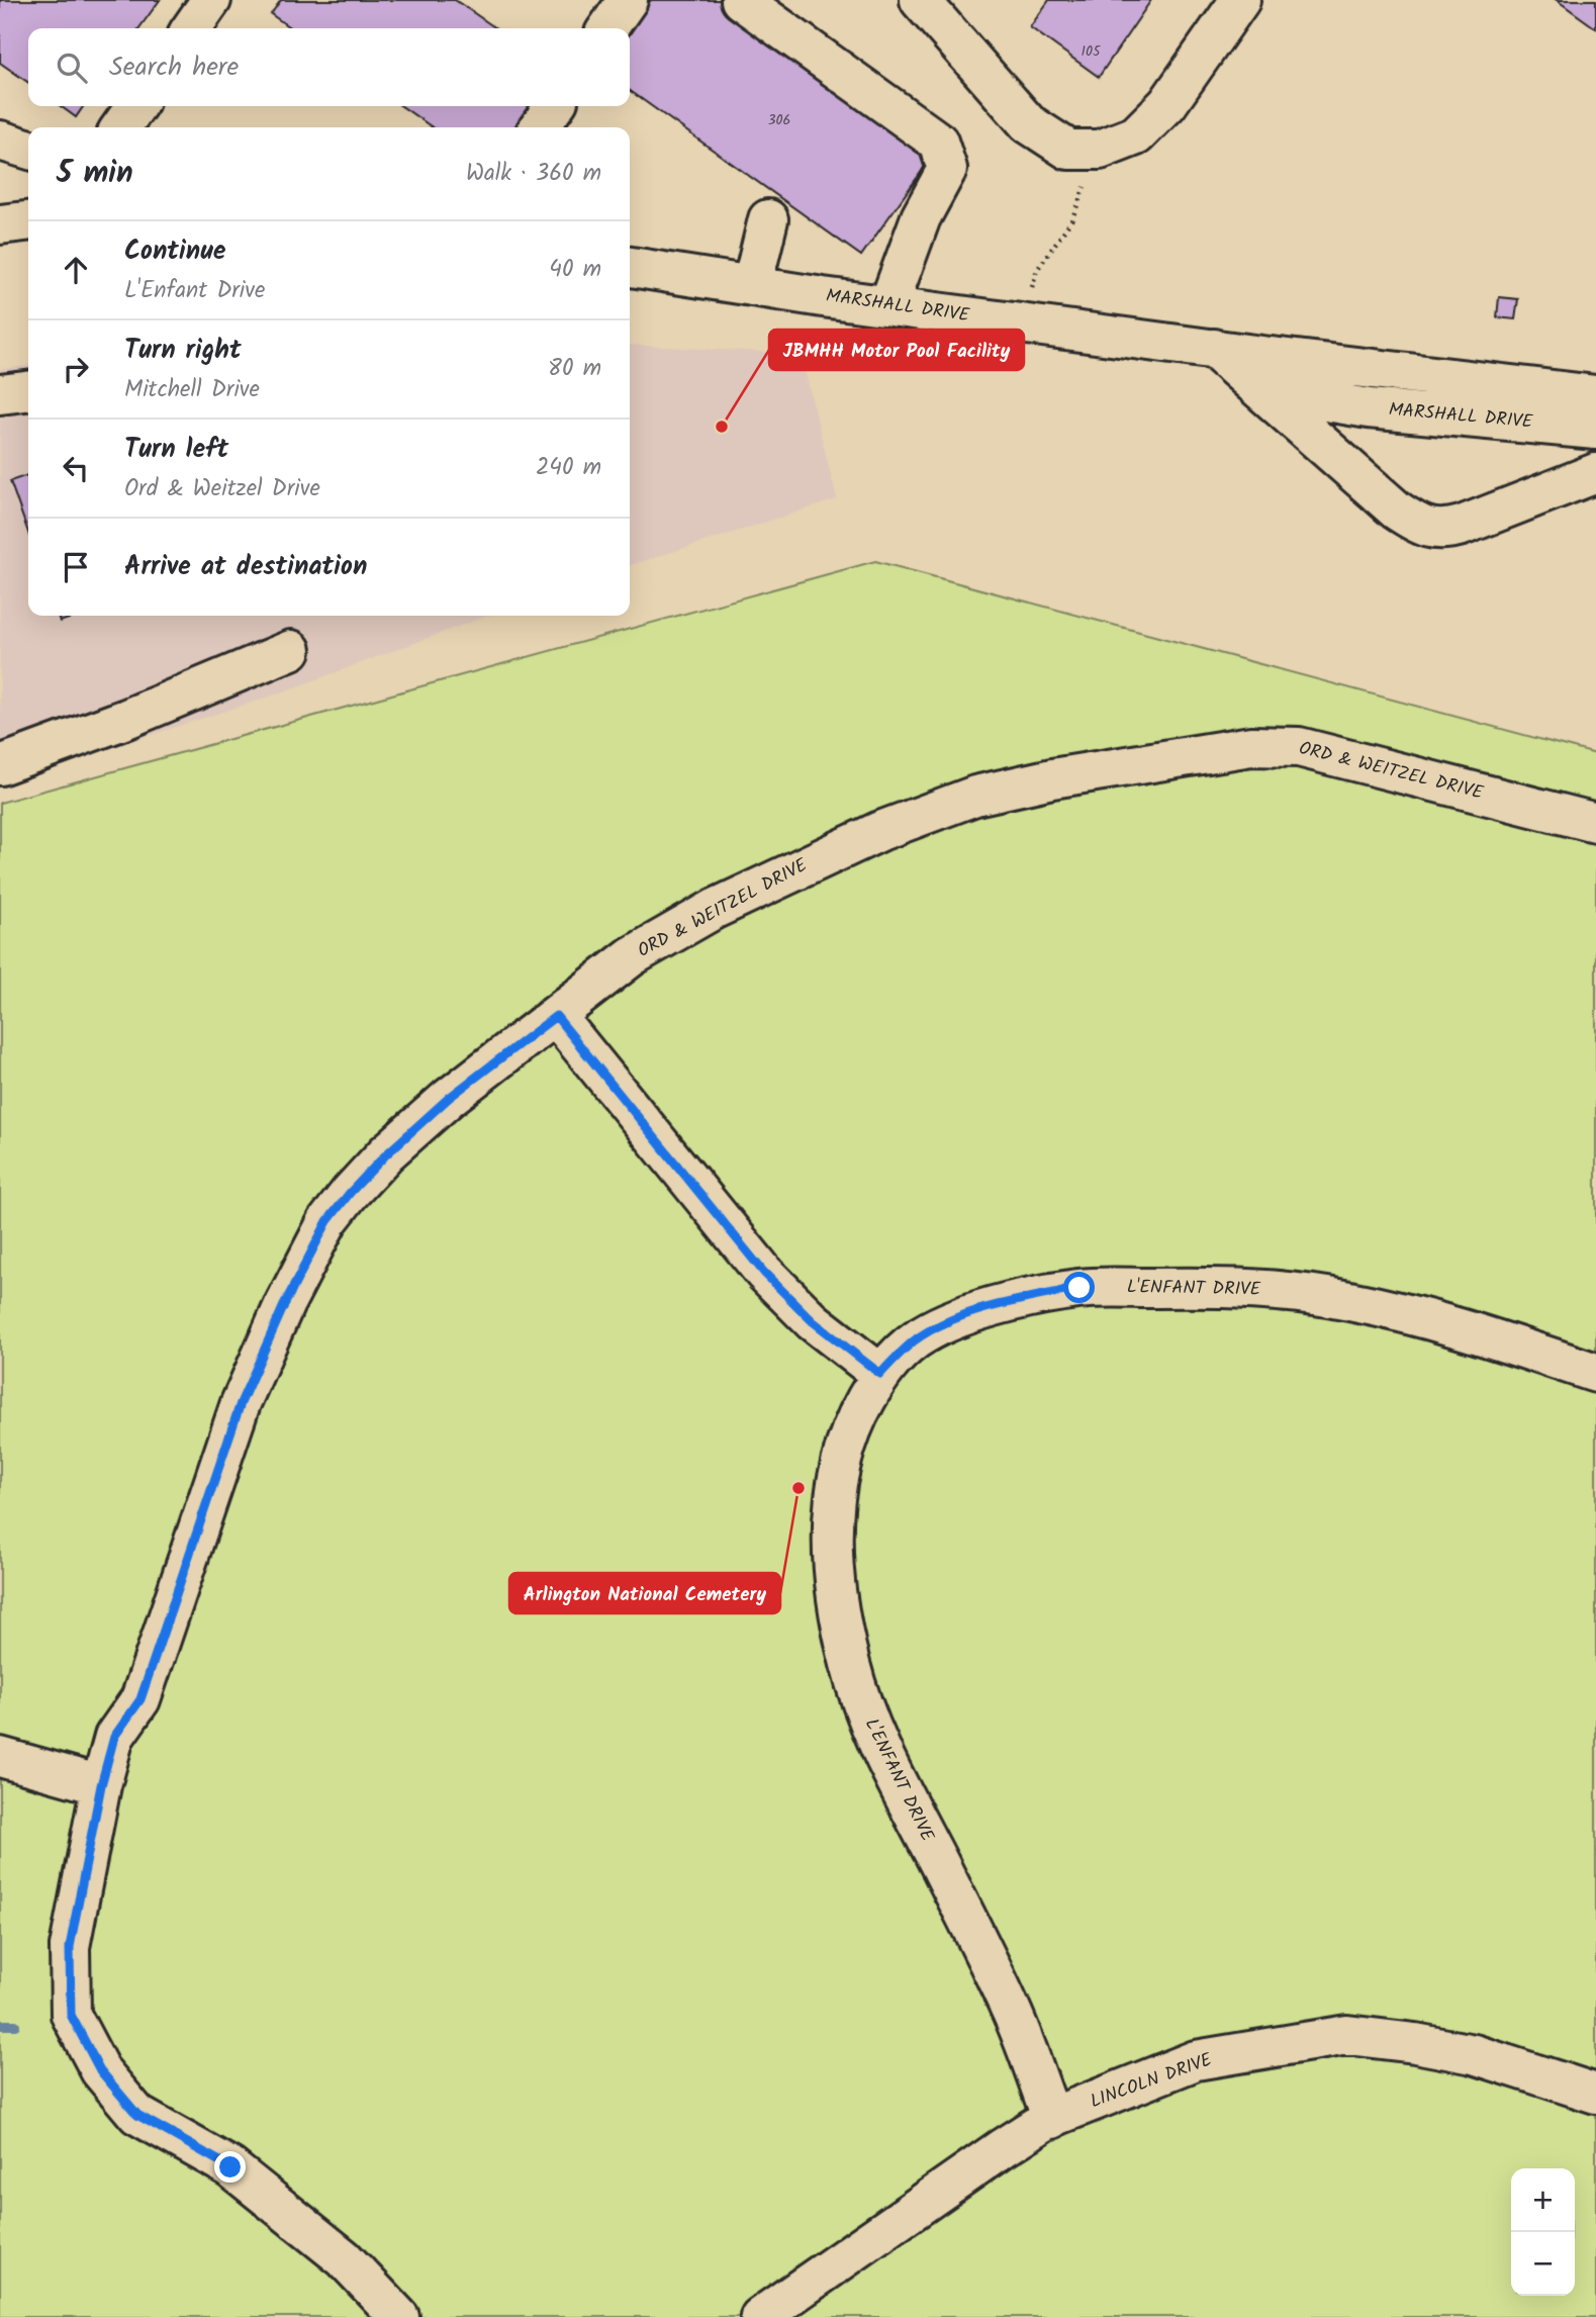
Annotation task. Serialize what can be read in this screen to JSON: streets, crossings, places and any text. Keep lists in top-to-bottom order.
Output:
{
  "streets": {
    "street": [
      "MARSHALL DRIVE",
      "ORD & WEITZEL DRIVE",
      "L'ENFANT DRIVE",
      "LINCOLN DRIVE"
    ]
  },
  "crossings": [
    ["L'ENFANT DRIVE", "LINCOLN DRIVE"]
  ],
  "places": ["JBMHH Motor Pool Facility", "Arlington National Cemetery"],
  "house_numbers": ["105", "306"],
  "page": {
    "search": "Search here",
    "heading": ["5 min", "Walk · 360 m"],
    "list": [
      ["Continue", "L'Enfant Drive", "40 m"],
      ["Turn right", "Mitchell Drive", "80 m"],
      ["Turn left", "Ord & Weitzel Drive", "240 m"],
      "Arrive at destination"
    ],
    "map_buttons": ["+", "−"]
  }
}
